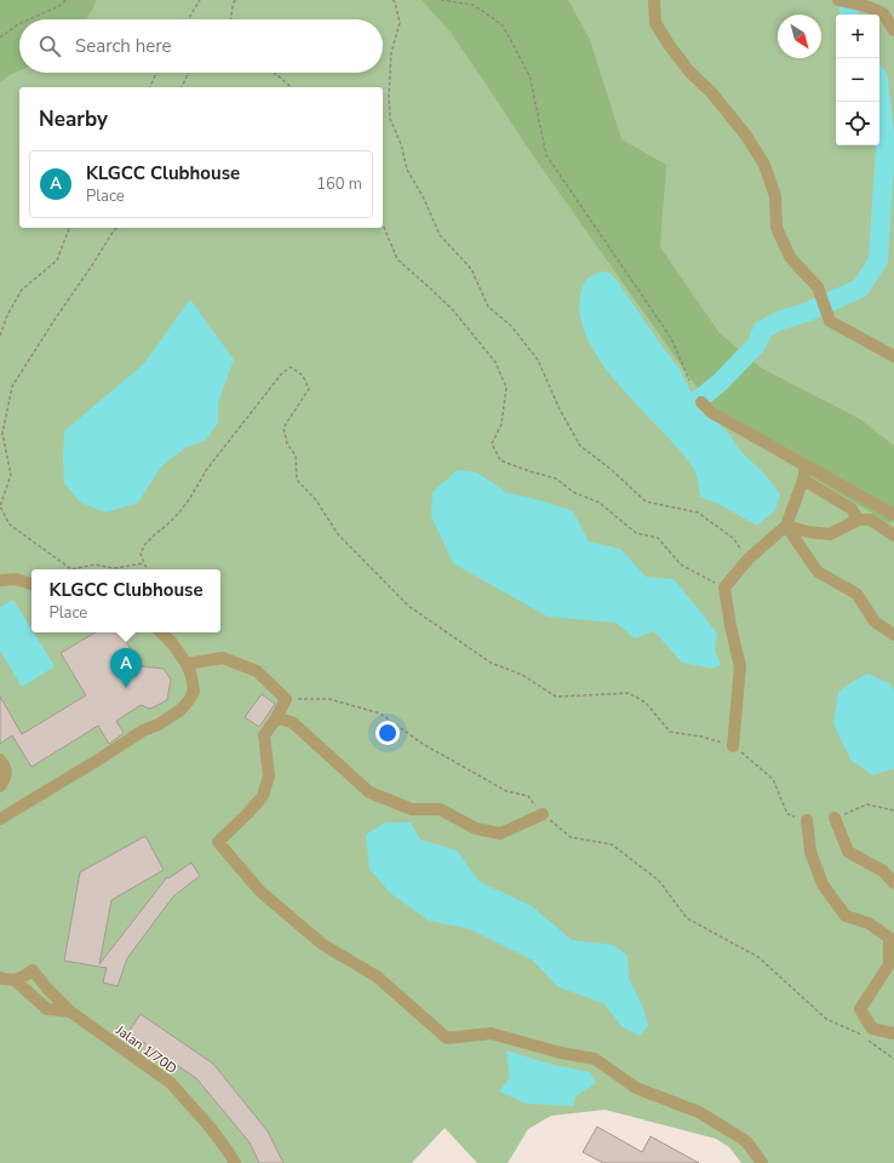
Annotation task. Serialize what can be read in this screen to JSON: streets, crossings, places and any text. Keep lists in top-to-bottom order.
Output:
{
  "streets": {
    "lane": ["Jalan 1/70D"]
  },
  "north": "bottom right",
  "page": {
    "map_buttons": ["+", "−"],
    "search": "Search here",
    "heading": "Nearby",
    "list": [
      {
        "mark": "A",
        "name": "KLGCC Clubhouse",
        "note": "Place",
        "value": "160 m"
      }
    ],
    "popup": ["KLGCC Clubhouse", "Place"],
    "pins": "A"
  }
}
